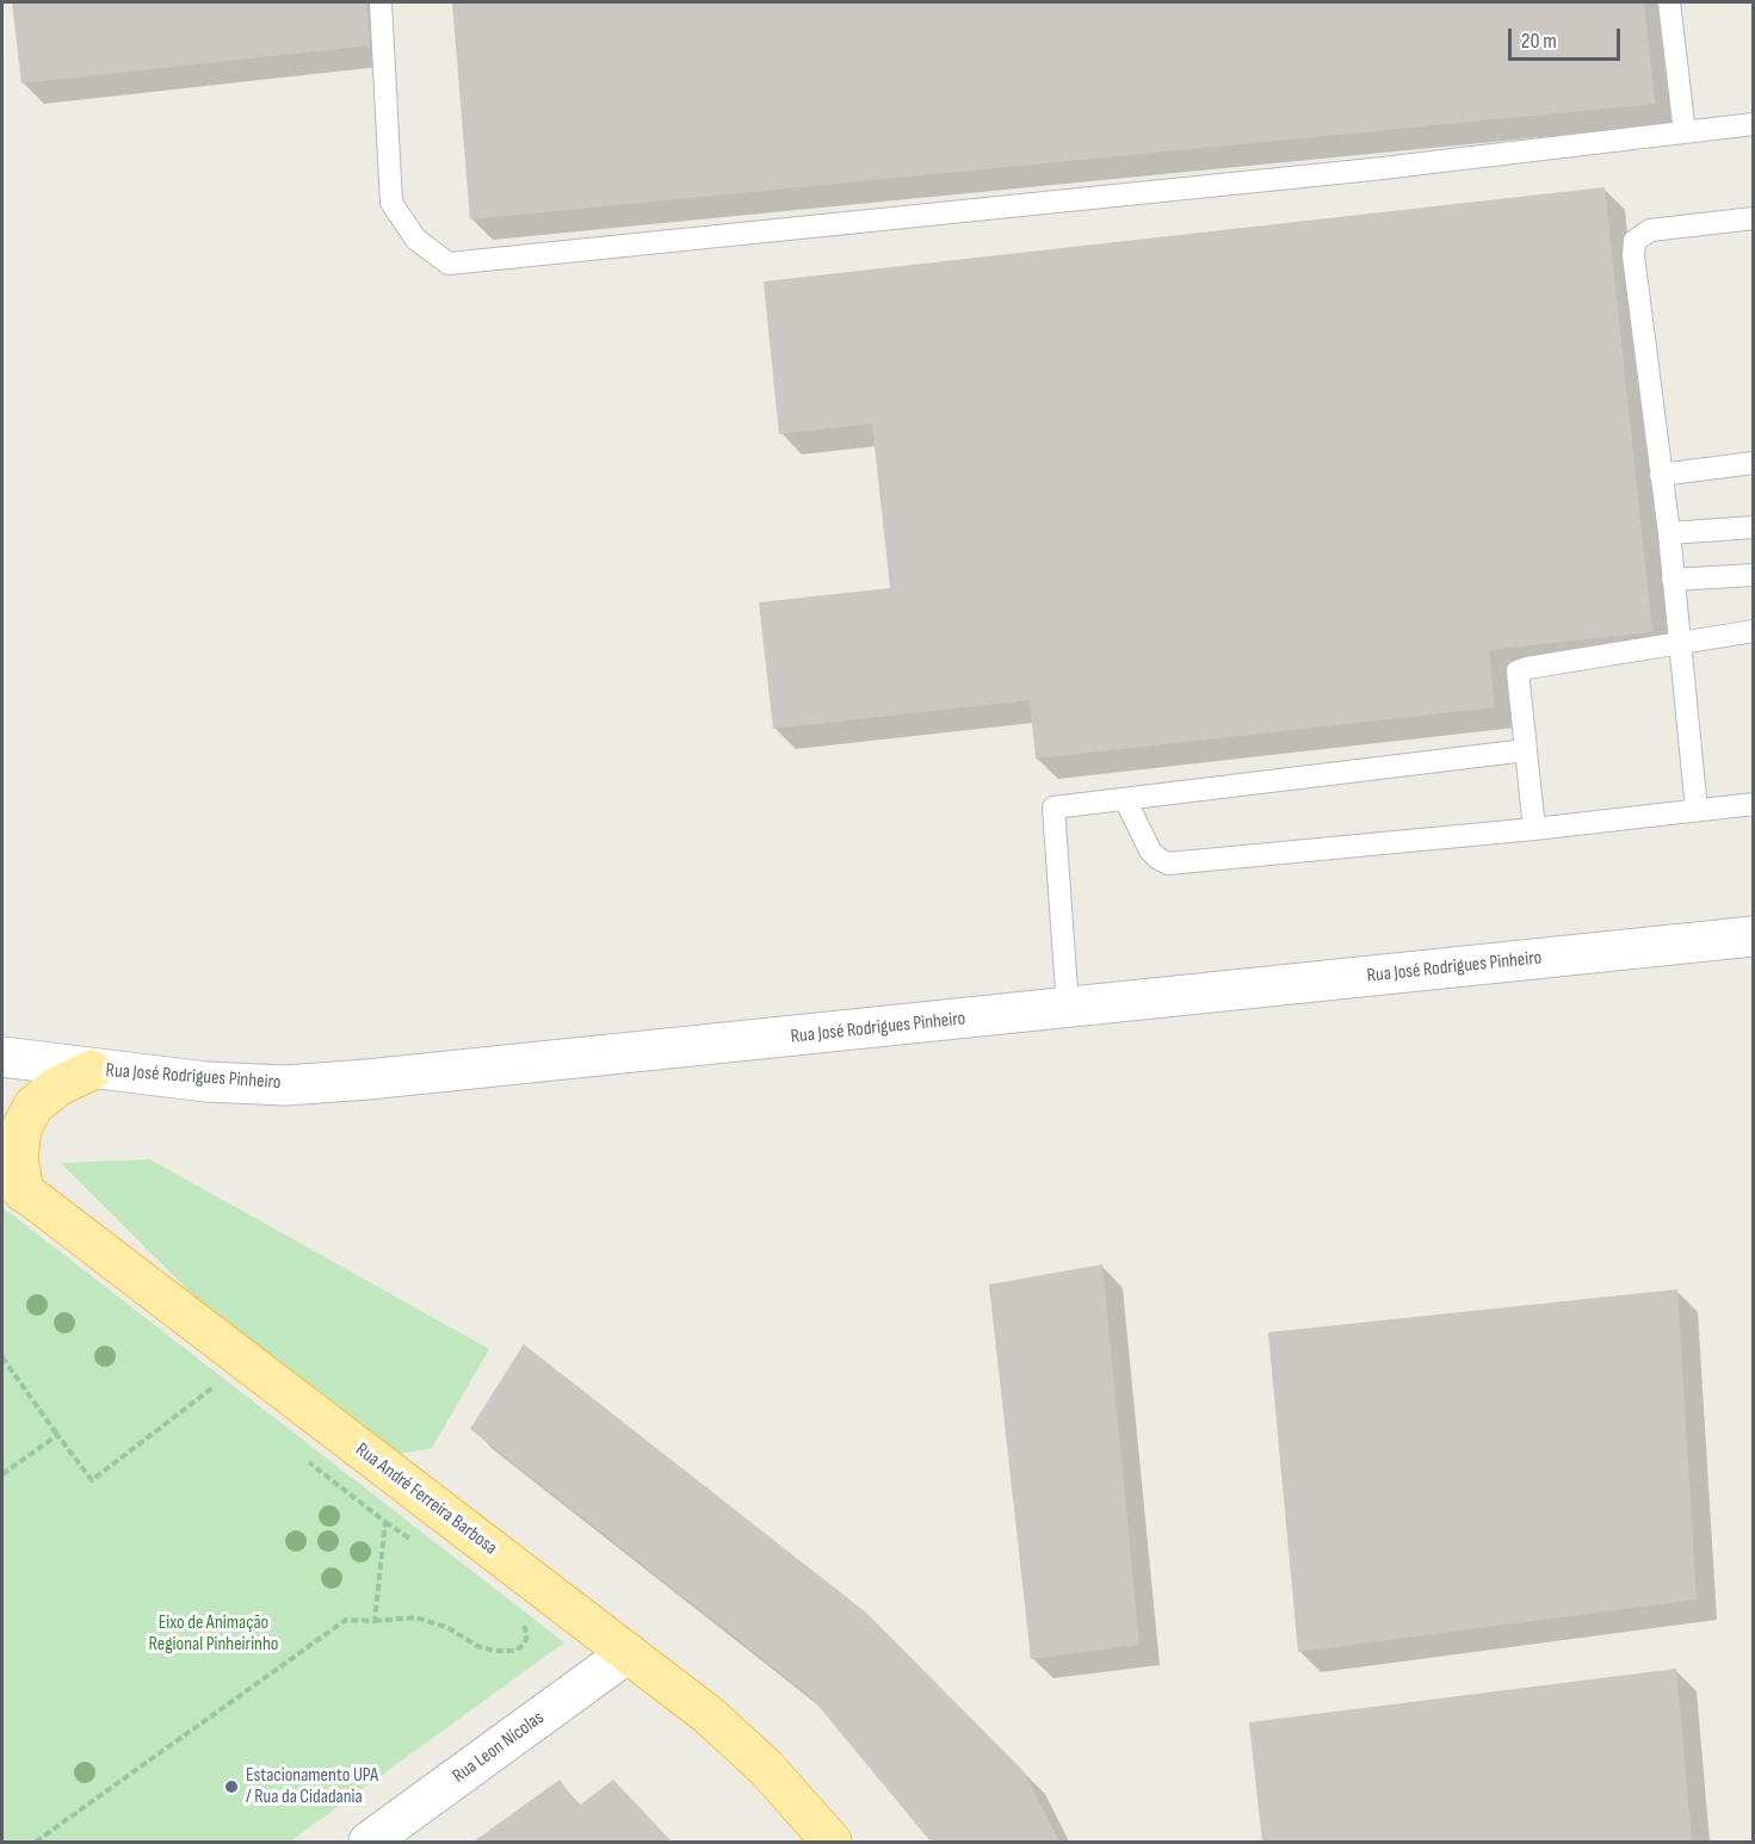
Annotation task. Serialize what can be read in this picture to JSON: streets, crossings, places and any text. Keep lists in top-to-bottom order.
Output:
{
  "streets": {
    "main road": ["Rua José Rodrigues Pinheiro", "Rua André Ferreira Barbosa", "Rua Leon Nícolas"]
  },
  "crossings": [
    ["Rua André Ferreira Barbosa", "Rua Leon Nícolas"]
  ],
  "parks": ["Eixo de Animação Regional Pinheirinho"],
  "places": ["Estacionamento UPA / Rua da Cidadania"],
  "scale_bar": "20 m"
}
